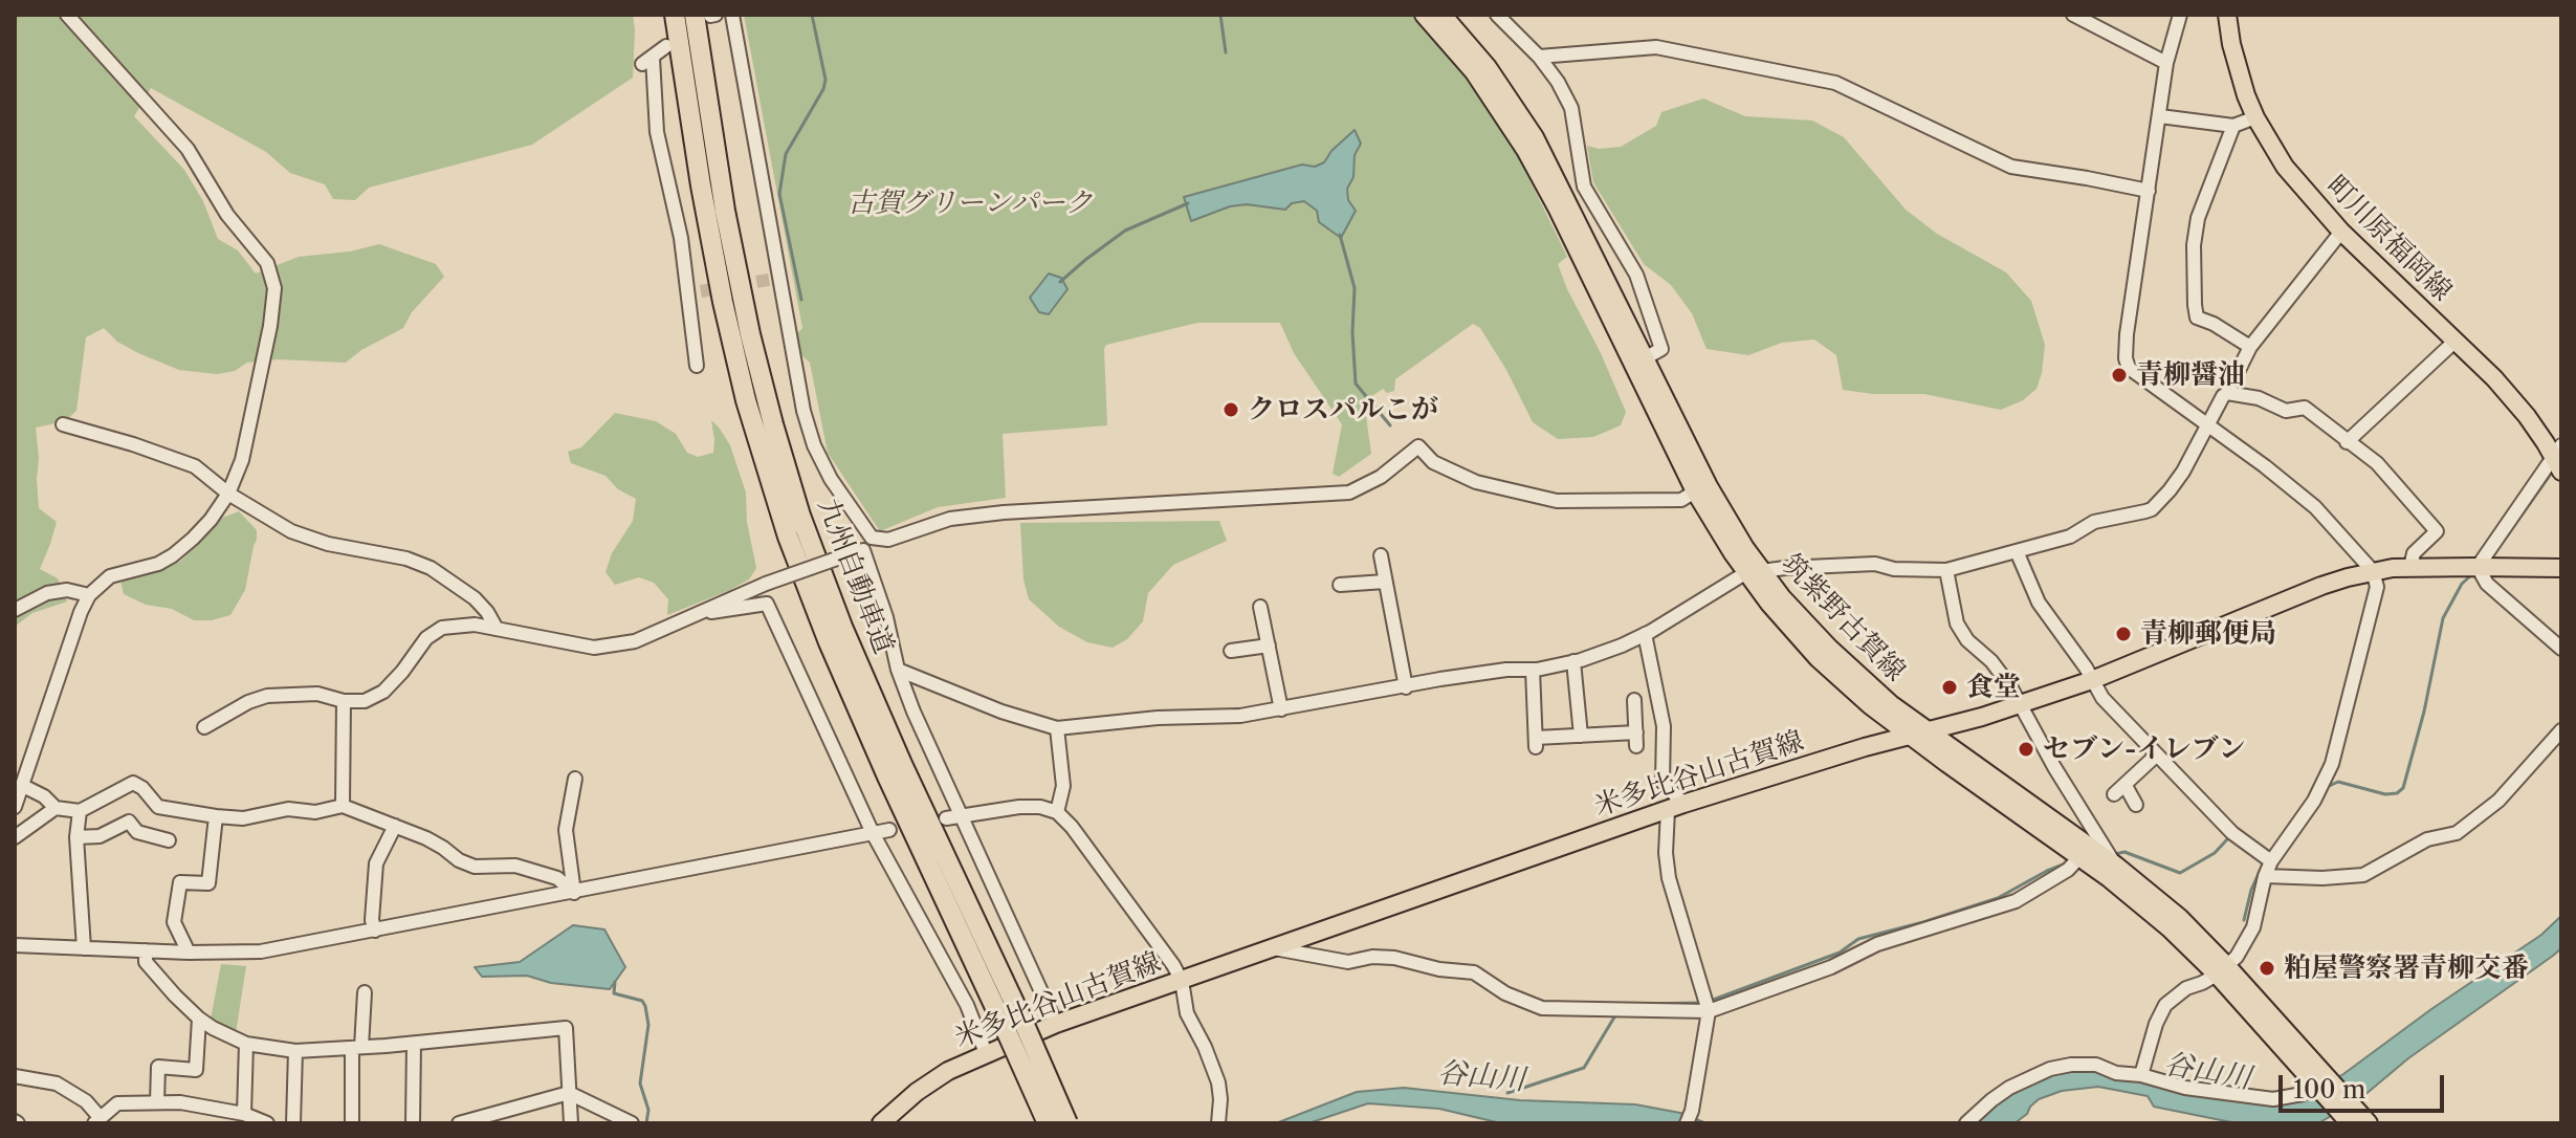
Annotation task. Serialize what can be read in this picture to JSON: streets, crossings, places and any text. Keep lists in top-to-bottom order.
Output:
{
  "streets": {
    "highway": ["九州自動車道"],
    "main road": ["町川原福岡線", "筑紫野古賀線", "米多比谷山古賀線"]
  },
  "crossings": [
    ["筑紫野古賀線", "米多比谷山古賀線"]
  ],
  "water": ["谷山川"],
  "parks": ["古賀グリーンパーク"],
  "places": [
    "青柳醤油",
    "クロスパルこが",
    "青柳郵便局",
    "食堂",
    "セブン-イレブン",
    "粕屋警察署青柳交番"
  ],
  "scale_bar": "100 m"
}
